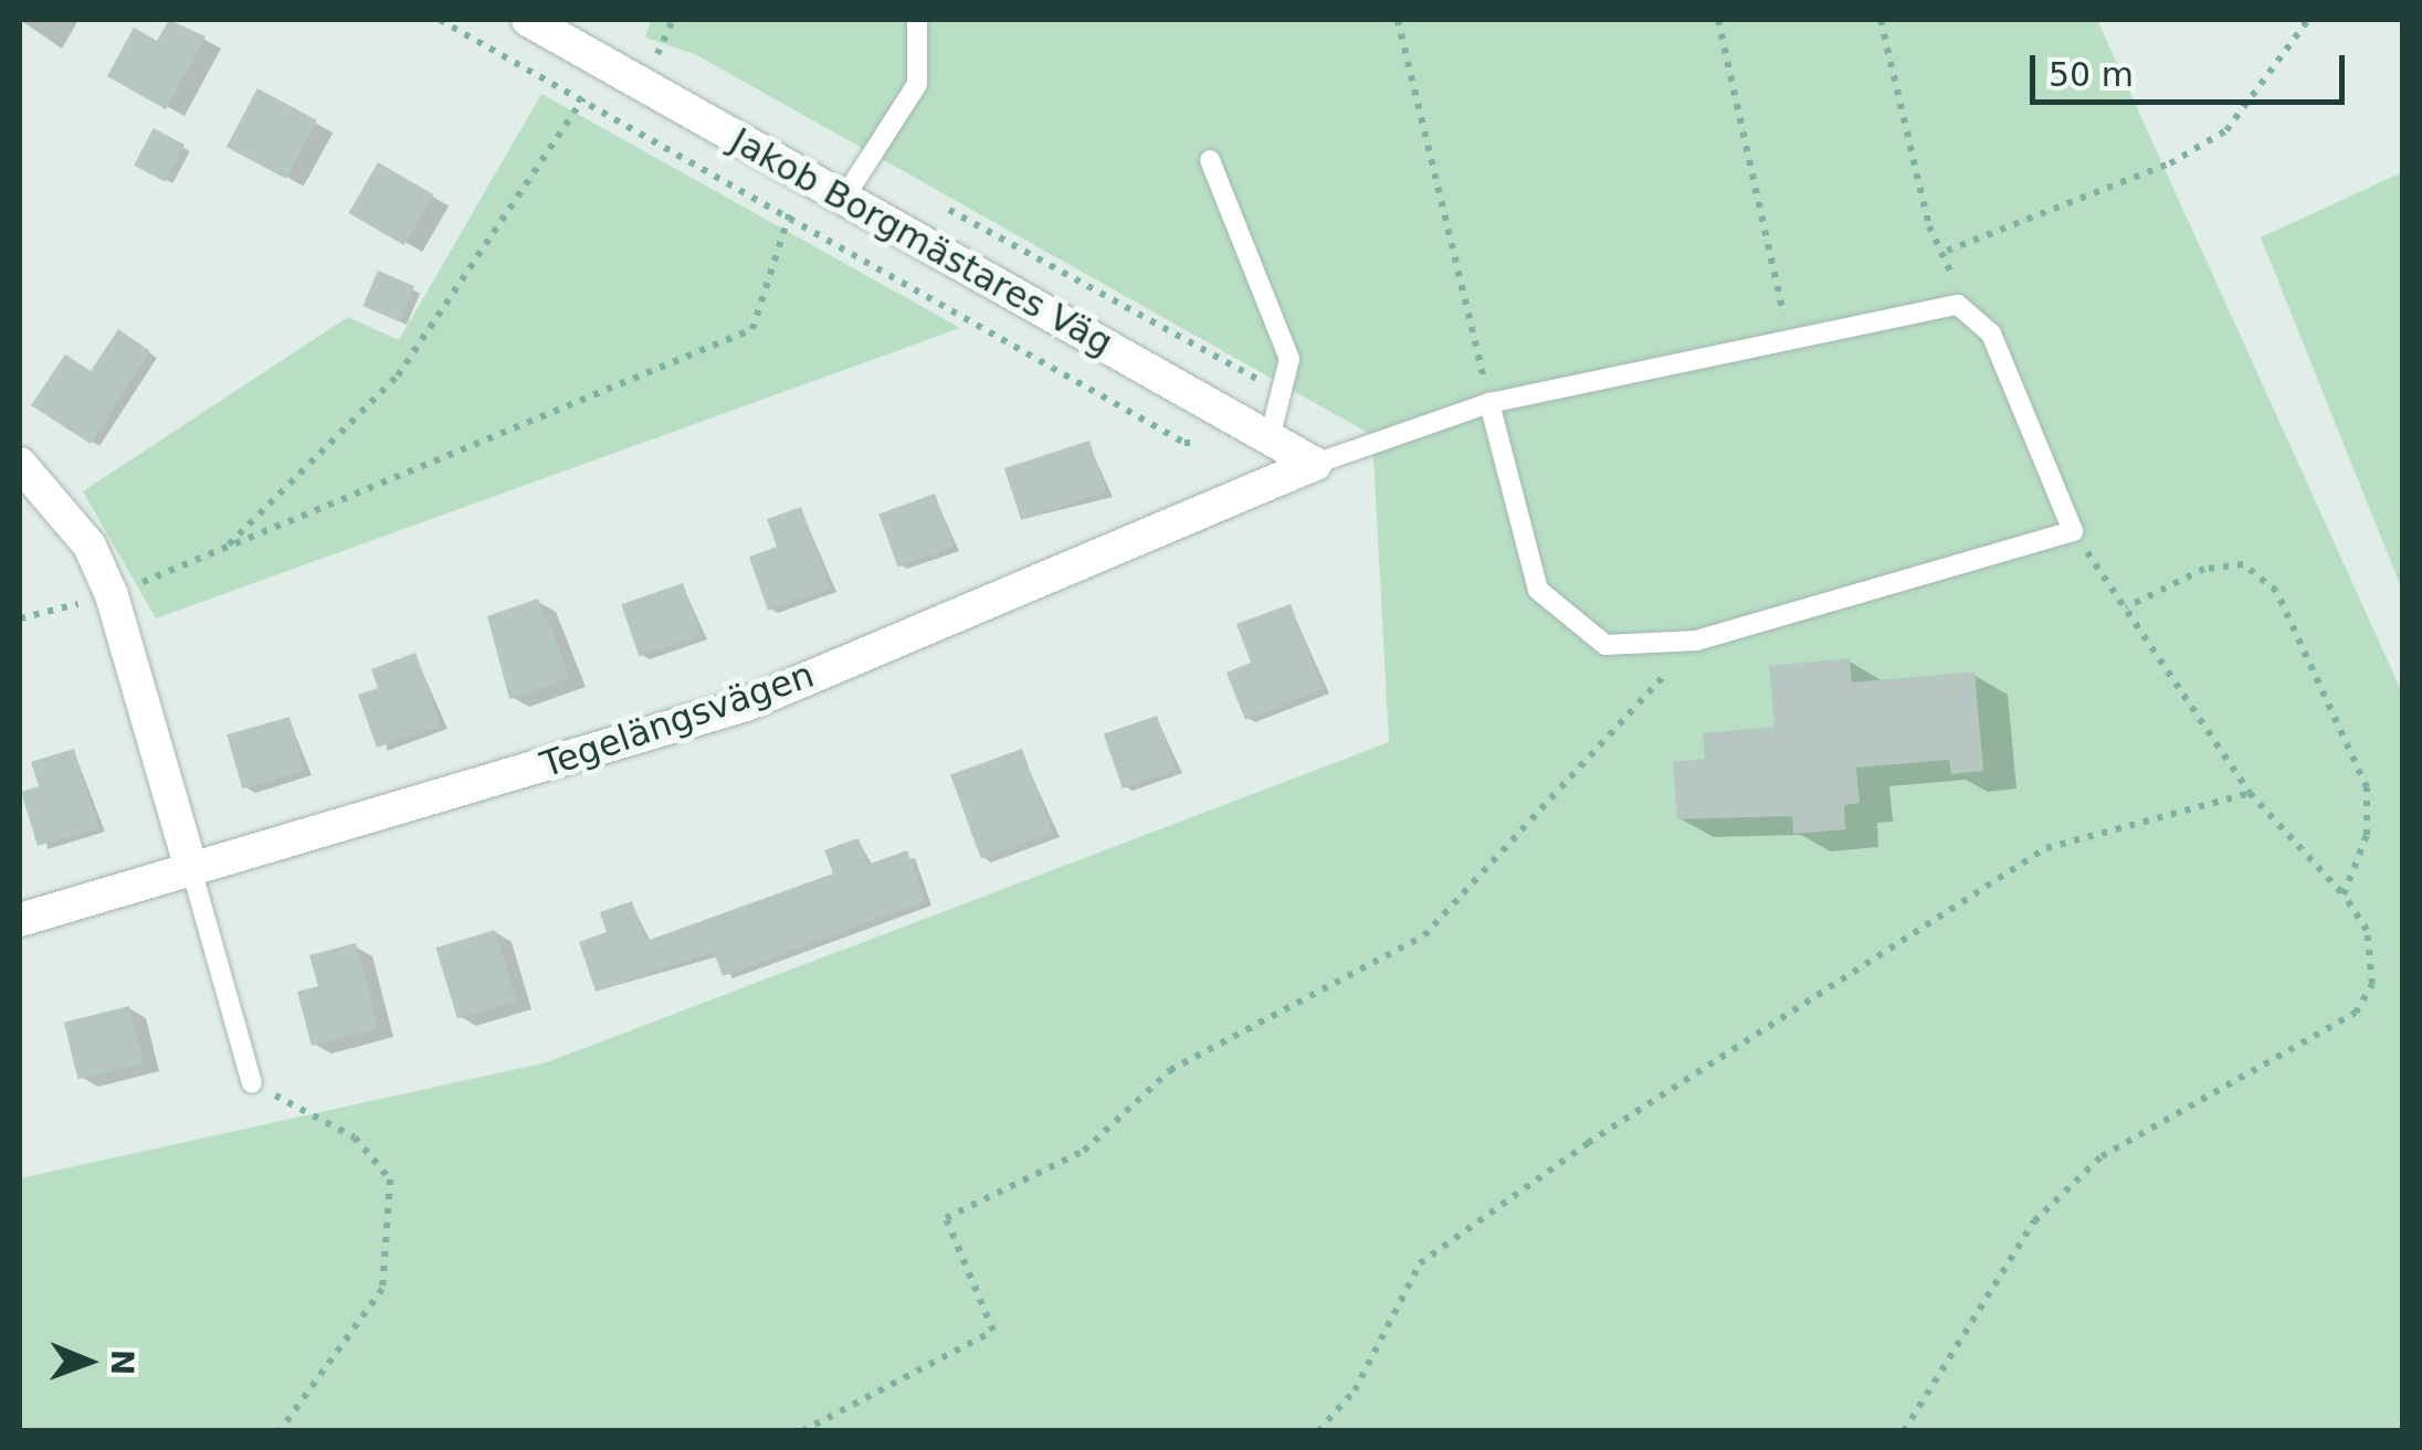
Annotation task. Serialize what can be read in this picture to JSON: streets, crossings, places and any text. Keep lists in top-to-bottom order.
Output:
{
  "streets": {
    "street": ["Jakob Borgmästares Väg", "Tegelängsvägen"]
  },
  "crossings": [
    ["Jakob Borgmästares Väg", "Tegelängsvägen"]
  ],
  "scale_bar": "50 m",
  "north": "right"
}
